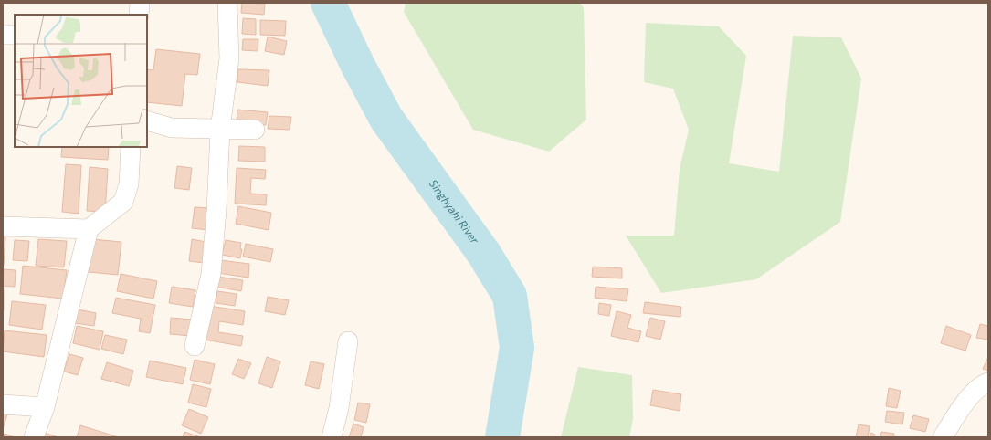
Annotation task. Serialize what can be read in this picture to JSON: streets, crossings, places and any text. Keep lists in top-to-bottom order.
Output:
{
  "water": ["Singhyahi River"]
}
